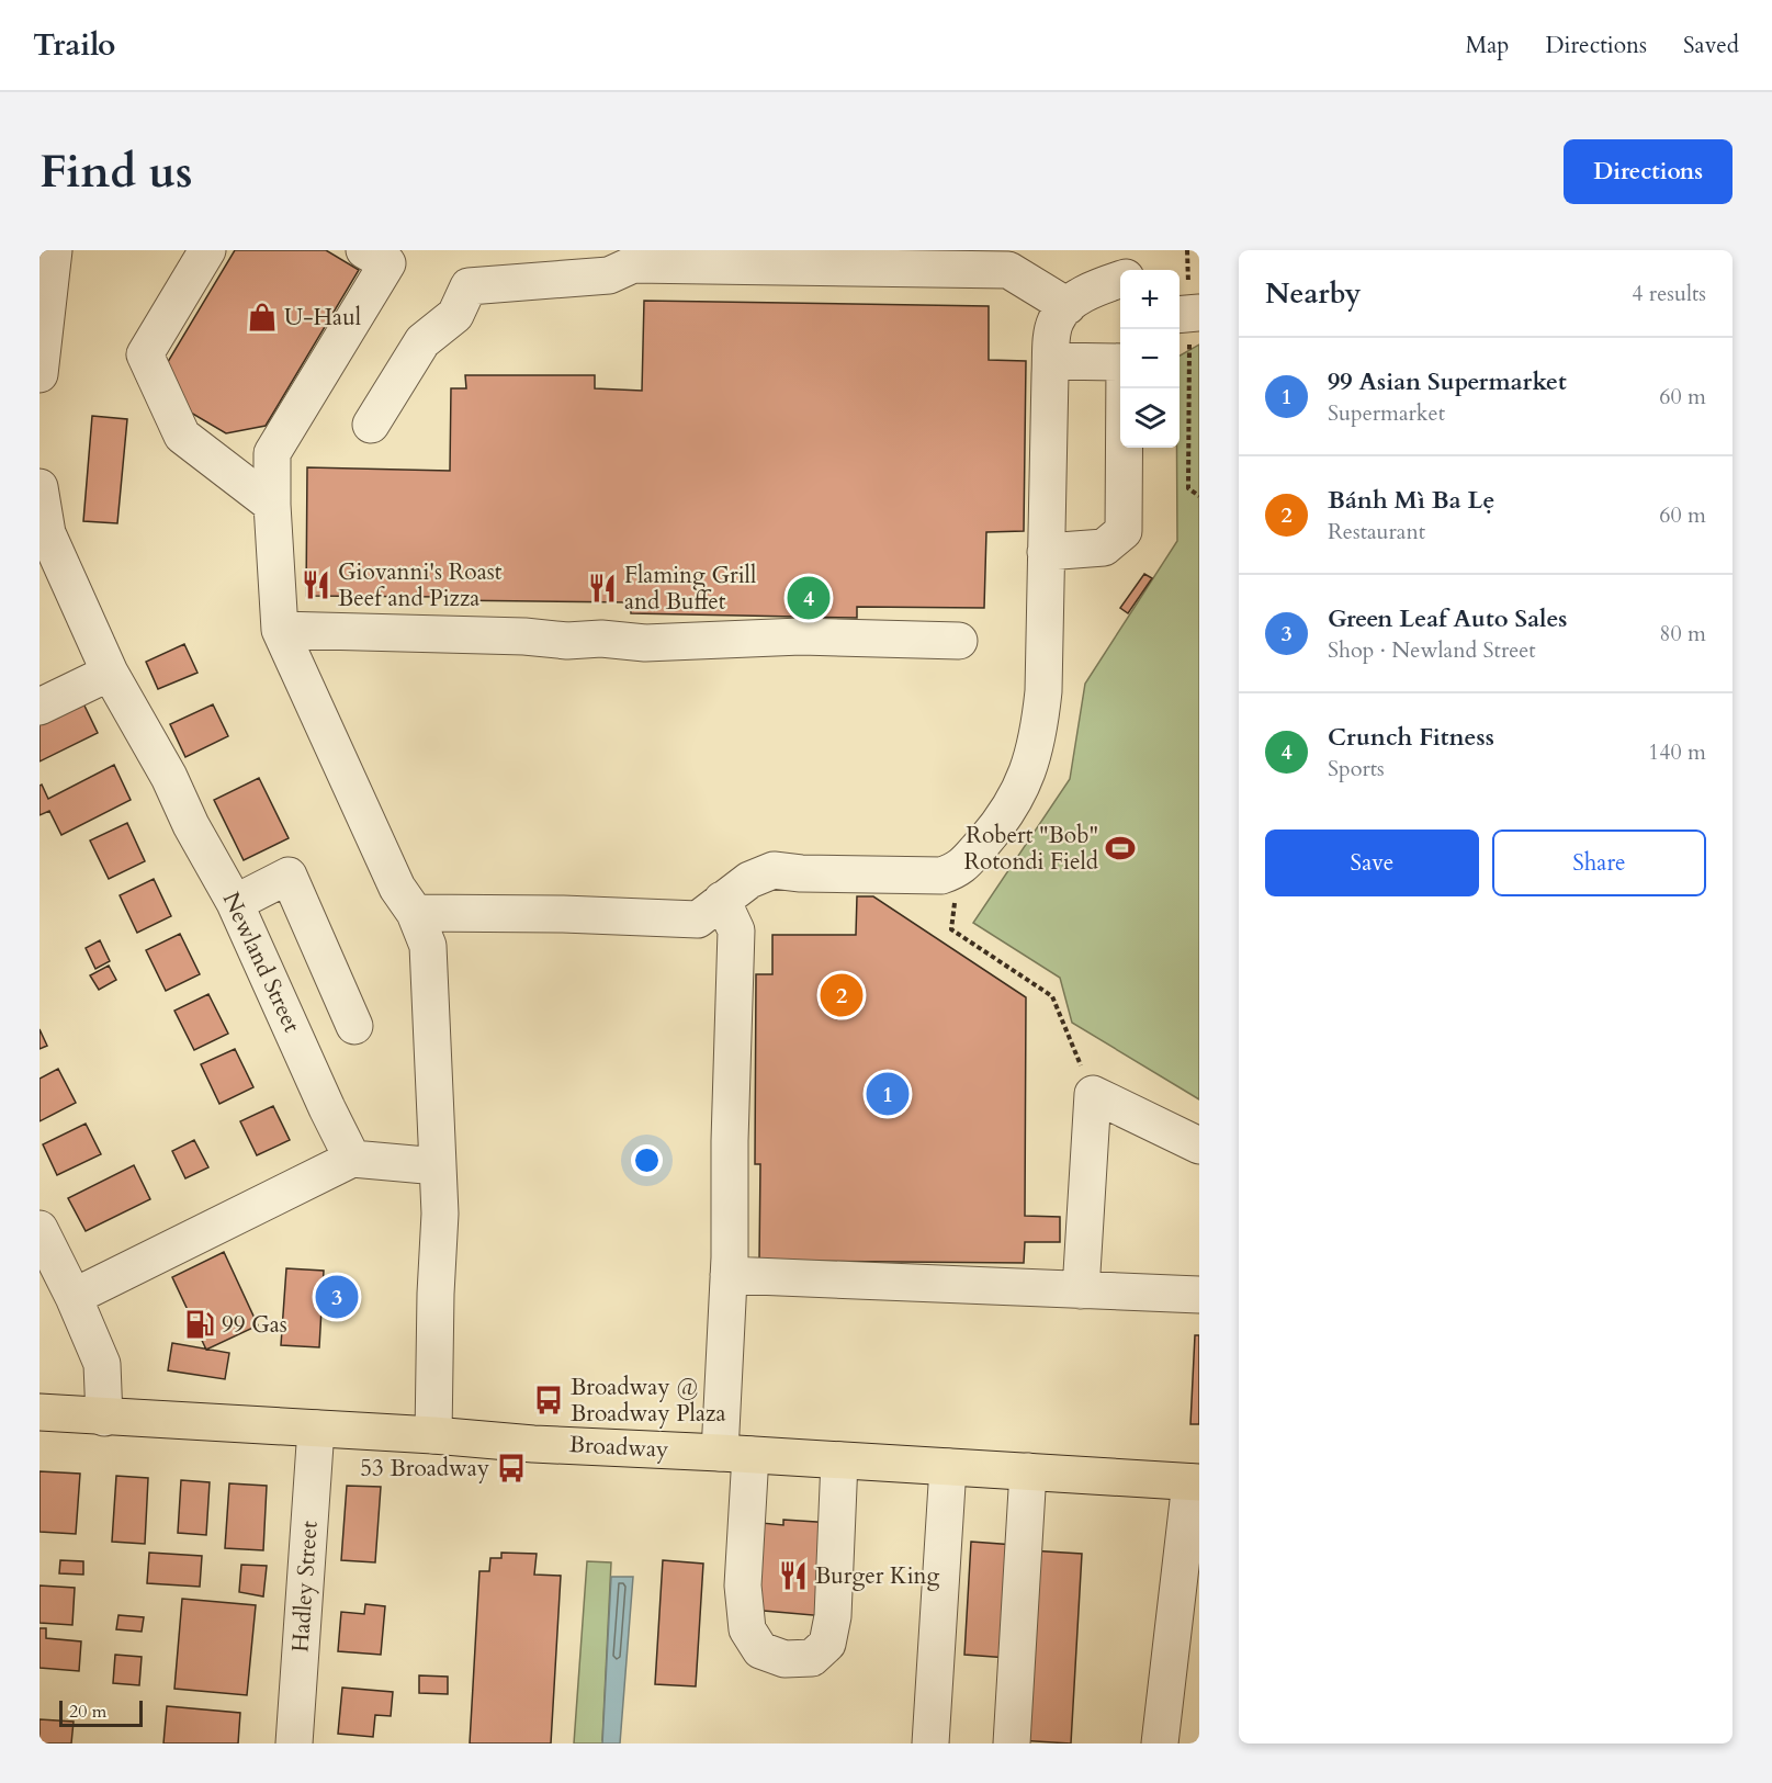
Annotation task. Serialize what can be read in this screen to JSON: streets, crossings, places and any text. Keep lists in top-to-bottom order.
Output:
{
  "streets": {
    "main road": ["Broadway"],
    "street": ["Newland Street", "Hadley Street"]
  },
  "crossings": [
    ["Broadway", "Hadley Street"]
  ],
  "places": {
    "shop": ["U-Haul"],
    "restaurant": ["Giovanni's Roast Beef and Pizza", "Flaming Grill and Buffet", "Burger King"],
    "sports": ["Robert \"Bob\" Rotondi Field"],
    "fuel station": ["99 Gas"],
    "bus stop": ["Broadway @ Broadway Plaza", "53 Broadway"]
  },
  "scale_bar": "20 m",
  "page": {
    "header": "Trailo",
    "nav": ["Map", "Directions", "Saved"],
    "buttons": [
      "Directions",
      ["Save", "Share"]
    ],
    "title": "Find us",
    "heading": ["Nearby", "4 results"],
    "map_buttons": ["+", "−"],
    "list": [
      {
        "mark": "1",
        "name": "99 Asian Supermarket",
        "note": "Supermarket",
        "value": "60 m"
      },
      {
        "mark": "2",
        "name": "Bánh Mì Ba Lẹ",
        "note": "Restaurant",
        "value": "60 m"
      },
      {
        "mark": "3",
        "name": "Green Leaf Auto Sales",
        "note": "Shop · Newland Street",
        "value": "80 m"
      },
      {
        "mark": "4",
        "name": "Crunch Fitness",
        "note": "Sports",
        "value": "140 m"
      }
    ],
    "pins": [
      "4",
      "2",
      "1",
      "3"
    ],
    "scale": "20 m"
  }
}
